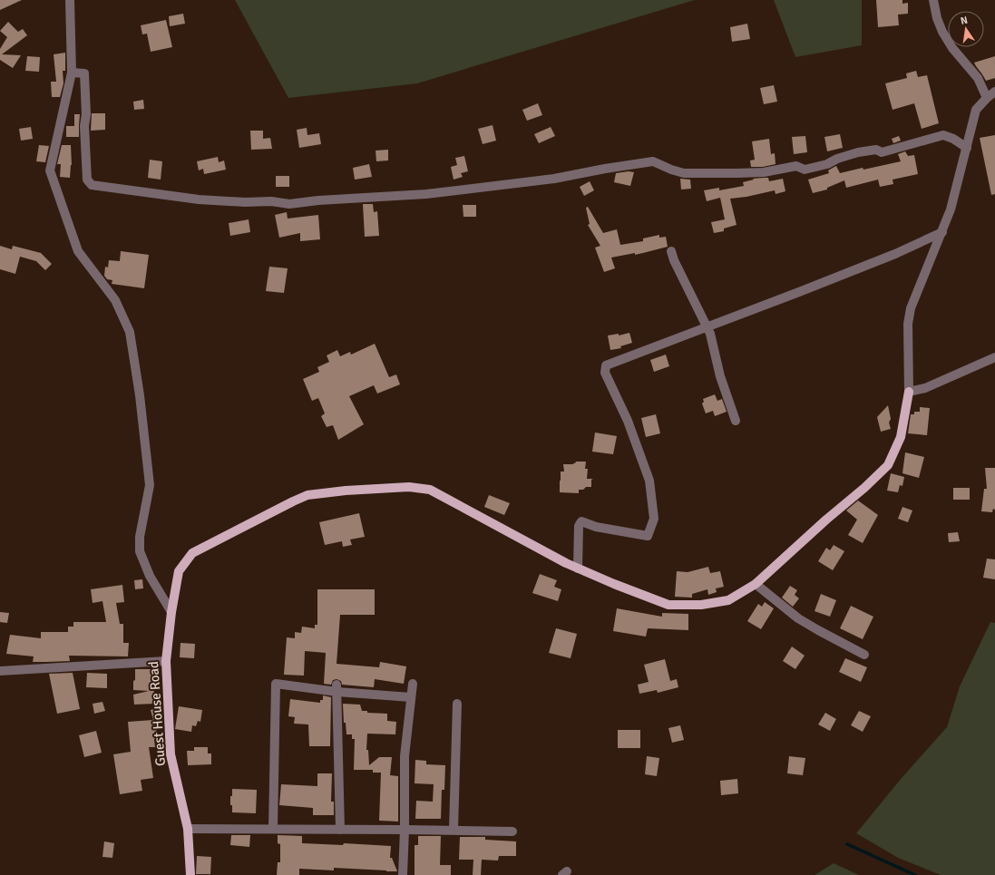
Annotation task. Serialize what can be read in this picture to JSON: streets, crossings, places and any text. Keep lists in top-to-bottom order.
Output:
{
  "streets": {
    "main road": ["Guest House Road"]
  },
  "north": "top"
}
